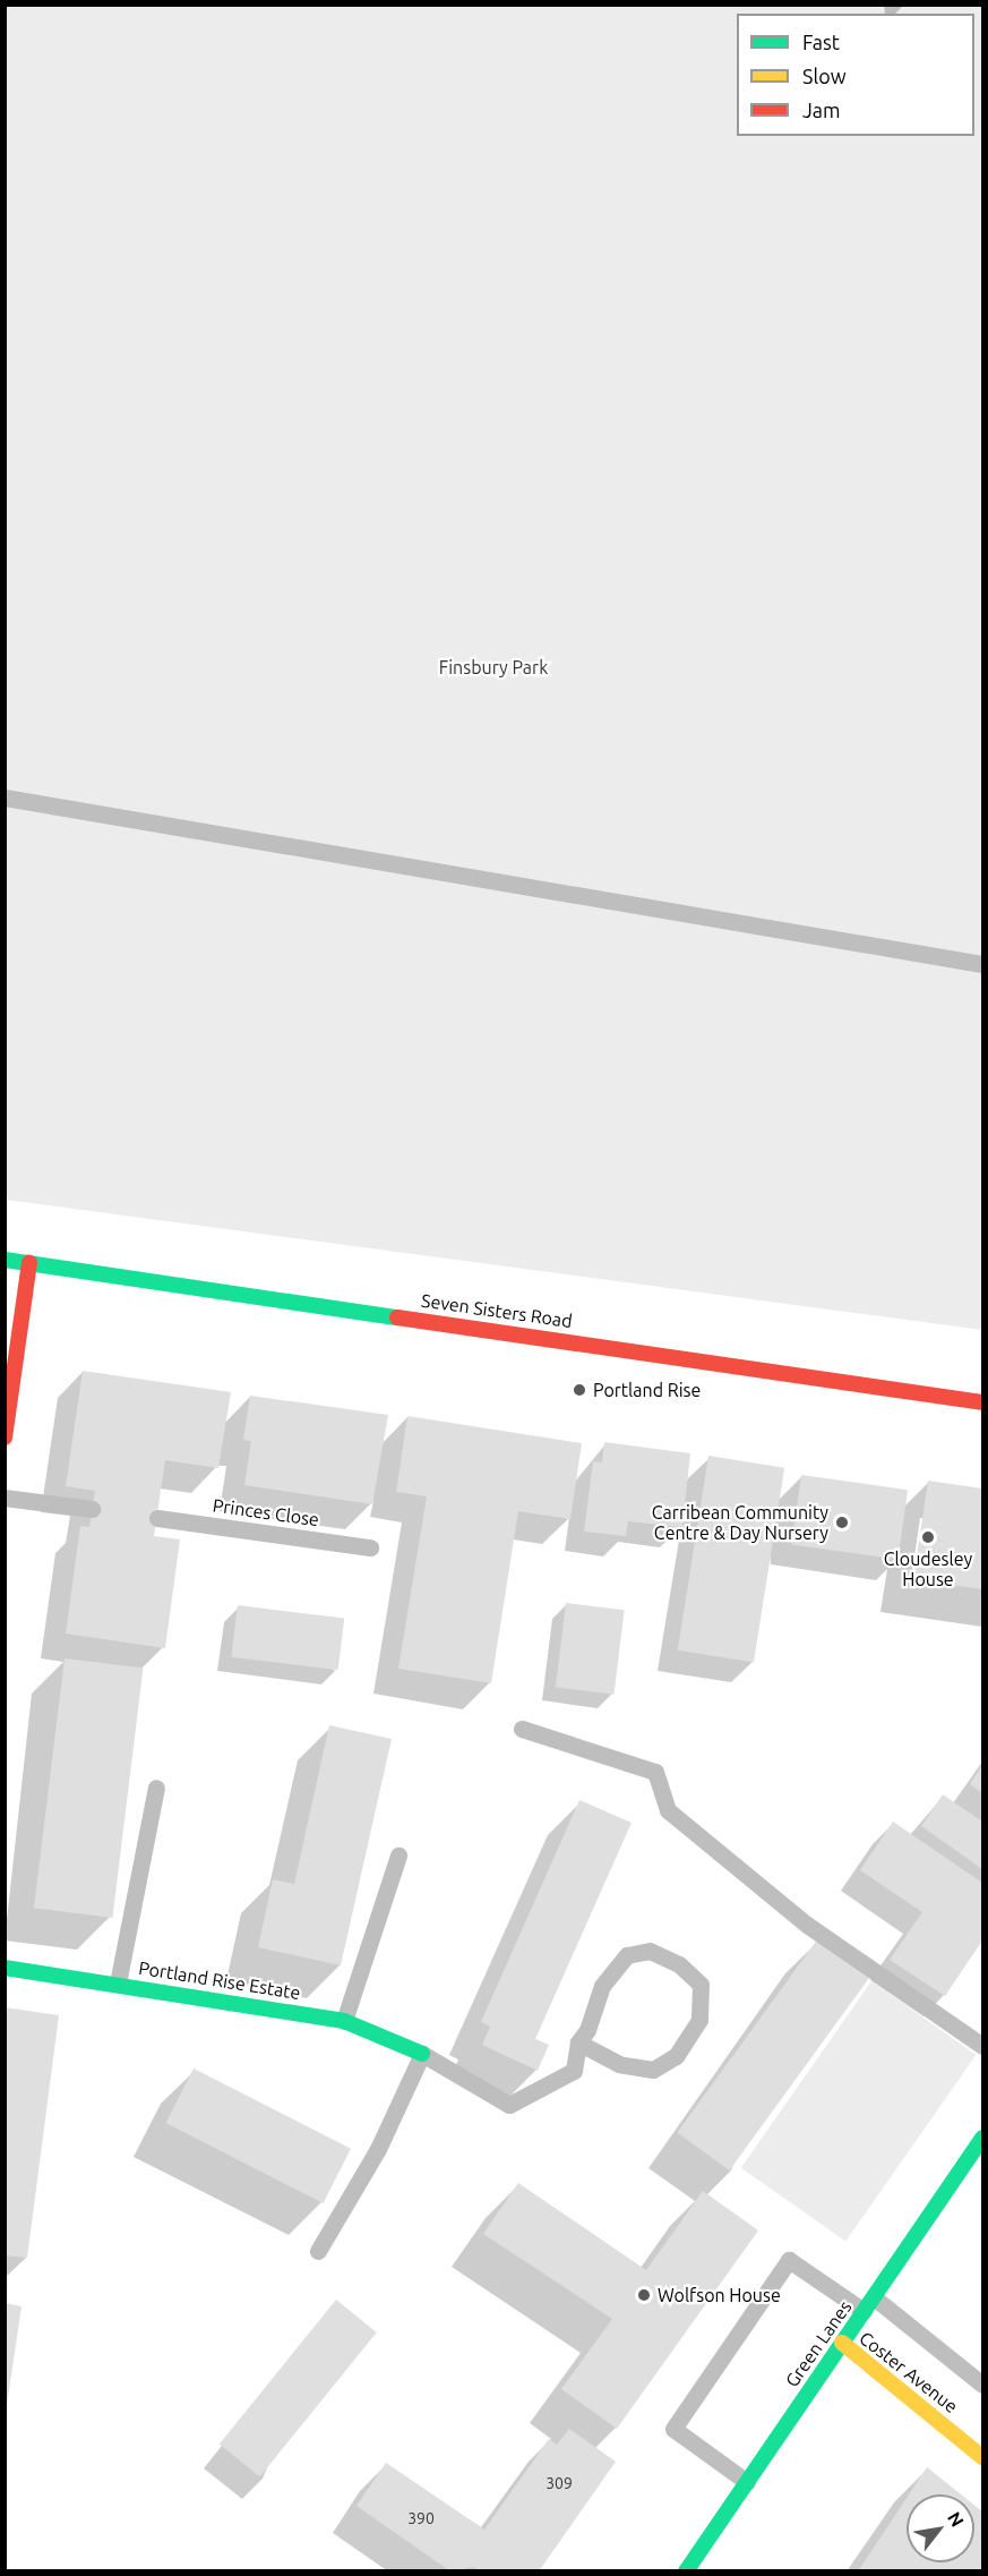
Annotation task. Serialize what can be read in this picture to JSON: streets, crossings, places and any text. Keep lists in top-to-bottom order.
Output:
{
  "streets": {
    "main road": [
      "Seven Sisters Road",
      "Portland Rise Estate",
      "Green Lanes",
      "Coster Avenue"
    ],
    "lane": ["Princes Close"]
  },
  "crossings": [
    ["Green Lanes", "Coster Avenue"]
  ],
  "parks": ["Finsbury Park"],
  "places": [
    "Portland Rise",
    "Carribean Community Centre & Day Nursery",
    "Cloudesley House",
    "Wolfson House"
  ],
  "house_numbers": ["309", "390"],
  "legend": ["Fast", "Slow", "Jam"],
  "north": "top right"
}
